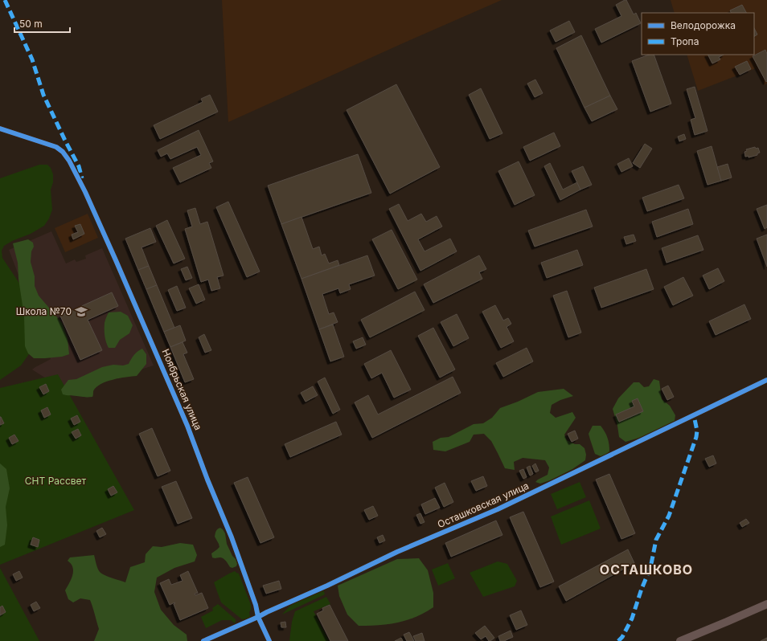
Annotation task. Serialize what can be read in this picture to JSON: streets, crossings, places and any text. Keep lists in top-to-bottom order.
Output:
{
  "streets": {
    "street": ["Ноябрьская улица", "Осташковская улица"]
  },
  "crossings": [
    ["Ноябрьская улица", "Осташковская улица"]
  ],
  "districts": ["ОСТАШКОВО"],
  "parks": ["СНТ Рассвет"],
  "places": {
    "school or university": ["Школа №70"]
  },
  "legend": ["Велодорожка", "Тропа"],
  "scale_bar": "50 m"
}
